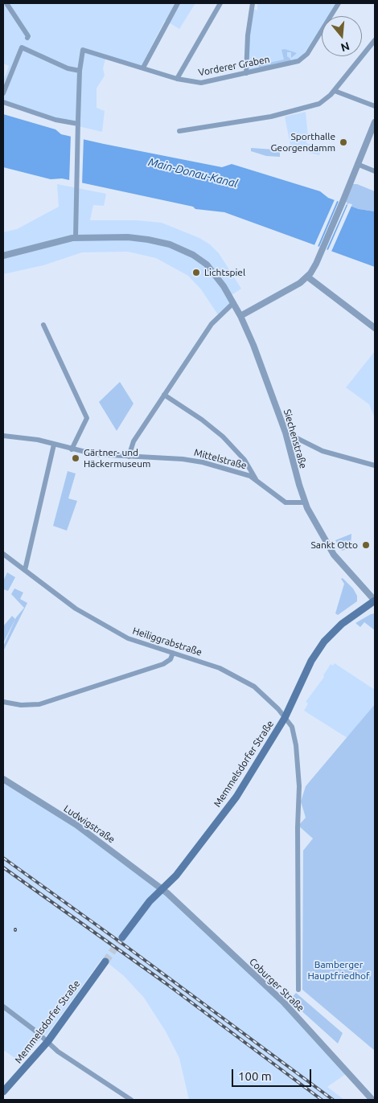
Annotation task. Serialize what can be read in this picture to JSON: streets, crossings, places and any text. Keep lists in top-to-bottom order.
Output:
{
  "streets": {
    "main road": ["Memmelsdorfer Straße"],
    "street": [
      "Vorderer Graben",
      "Siechenstraße",
      "Mittelstraße",
      "Heiliggrabstraße",
      "Ludwigstraße",
      "Coburger Straße"
    ]
  },
  "crossings": [
    ["Siechenstraße", "Mittelstraße"],
    ["Siechenstraße", "Memmelsdorfer Straße"],
    ["Heiliggrabstraße", "Memmelsdorfer Straße"],
    ["Memmelsdorfer Straße", "Ludwigstraße"],
    ["Memmelsdorfer Straße", "Coburger Straße"],
    ["Ludwigstraße", "Coburger Straße"]
  ],
  "water": ["Main-Donau-Kanal"],
  "parks": ["Bamberger Hauptfriedhof"],
  "places": [
    "Sporthalle Georgendamm",
    "Lichtspiel",
    "Gärtner- und Häckermuseum",
    "Sankt Otto"
  ],
  "scale_bar": "100 m",
  "north": "bottom"
}
